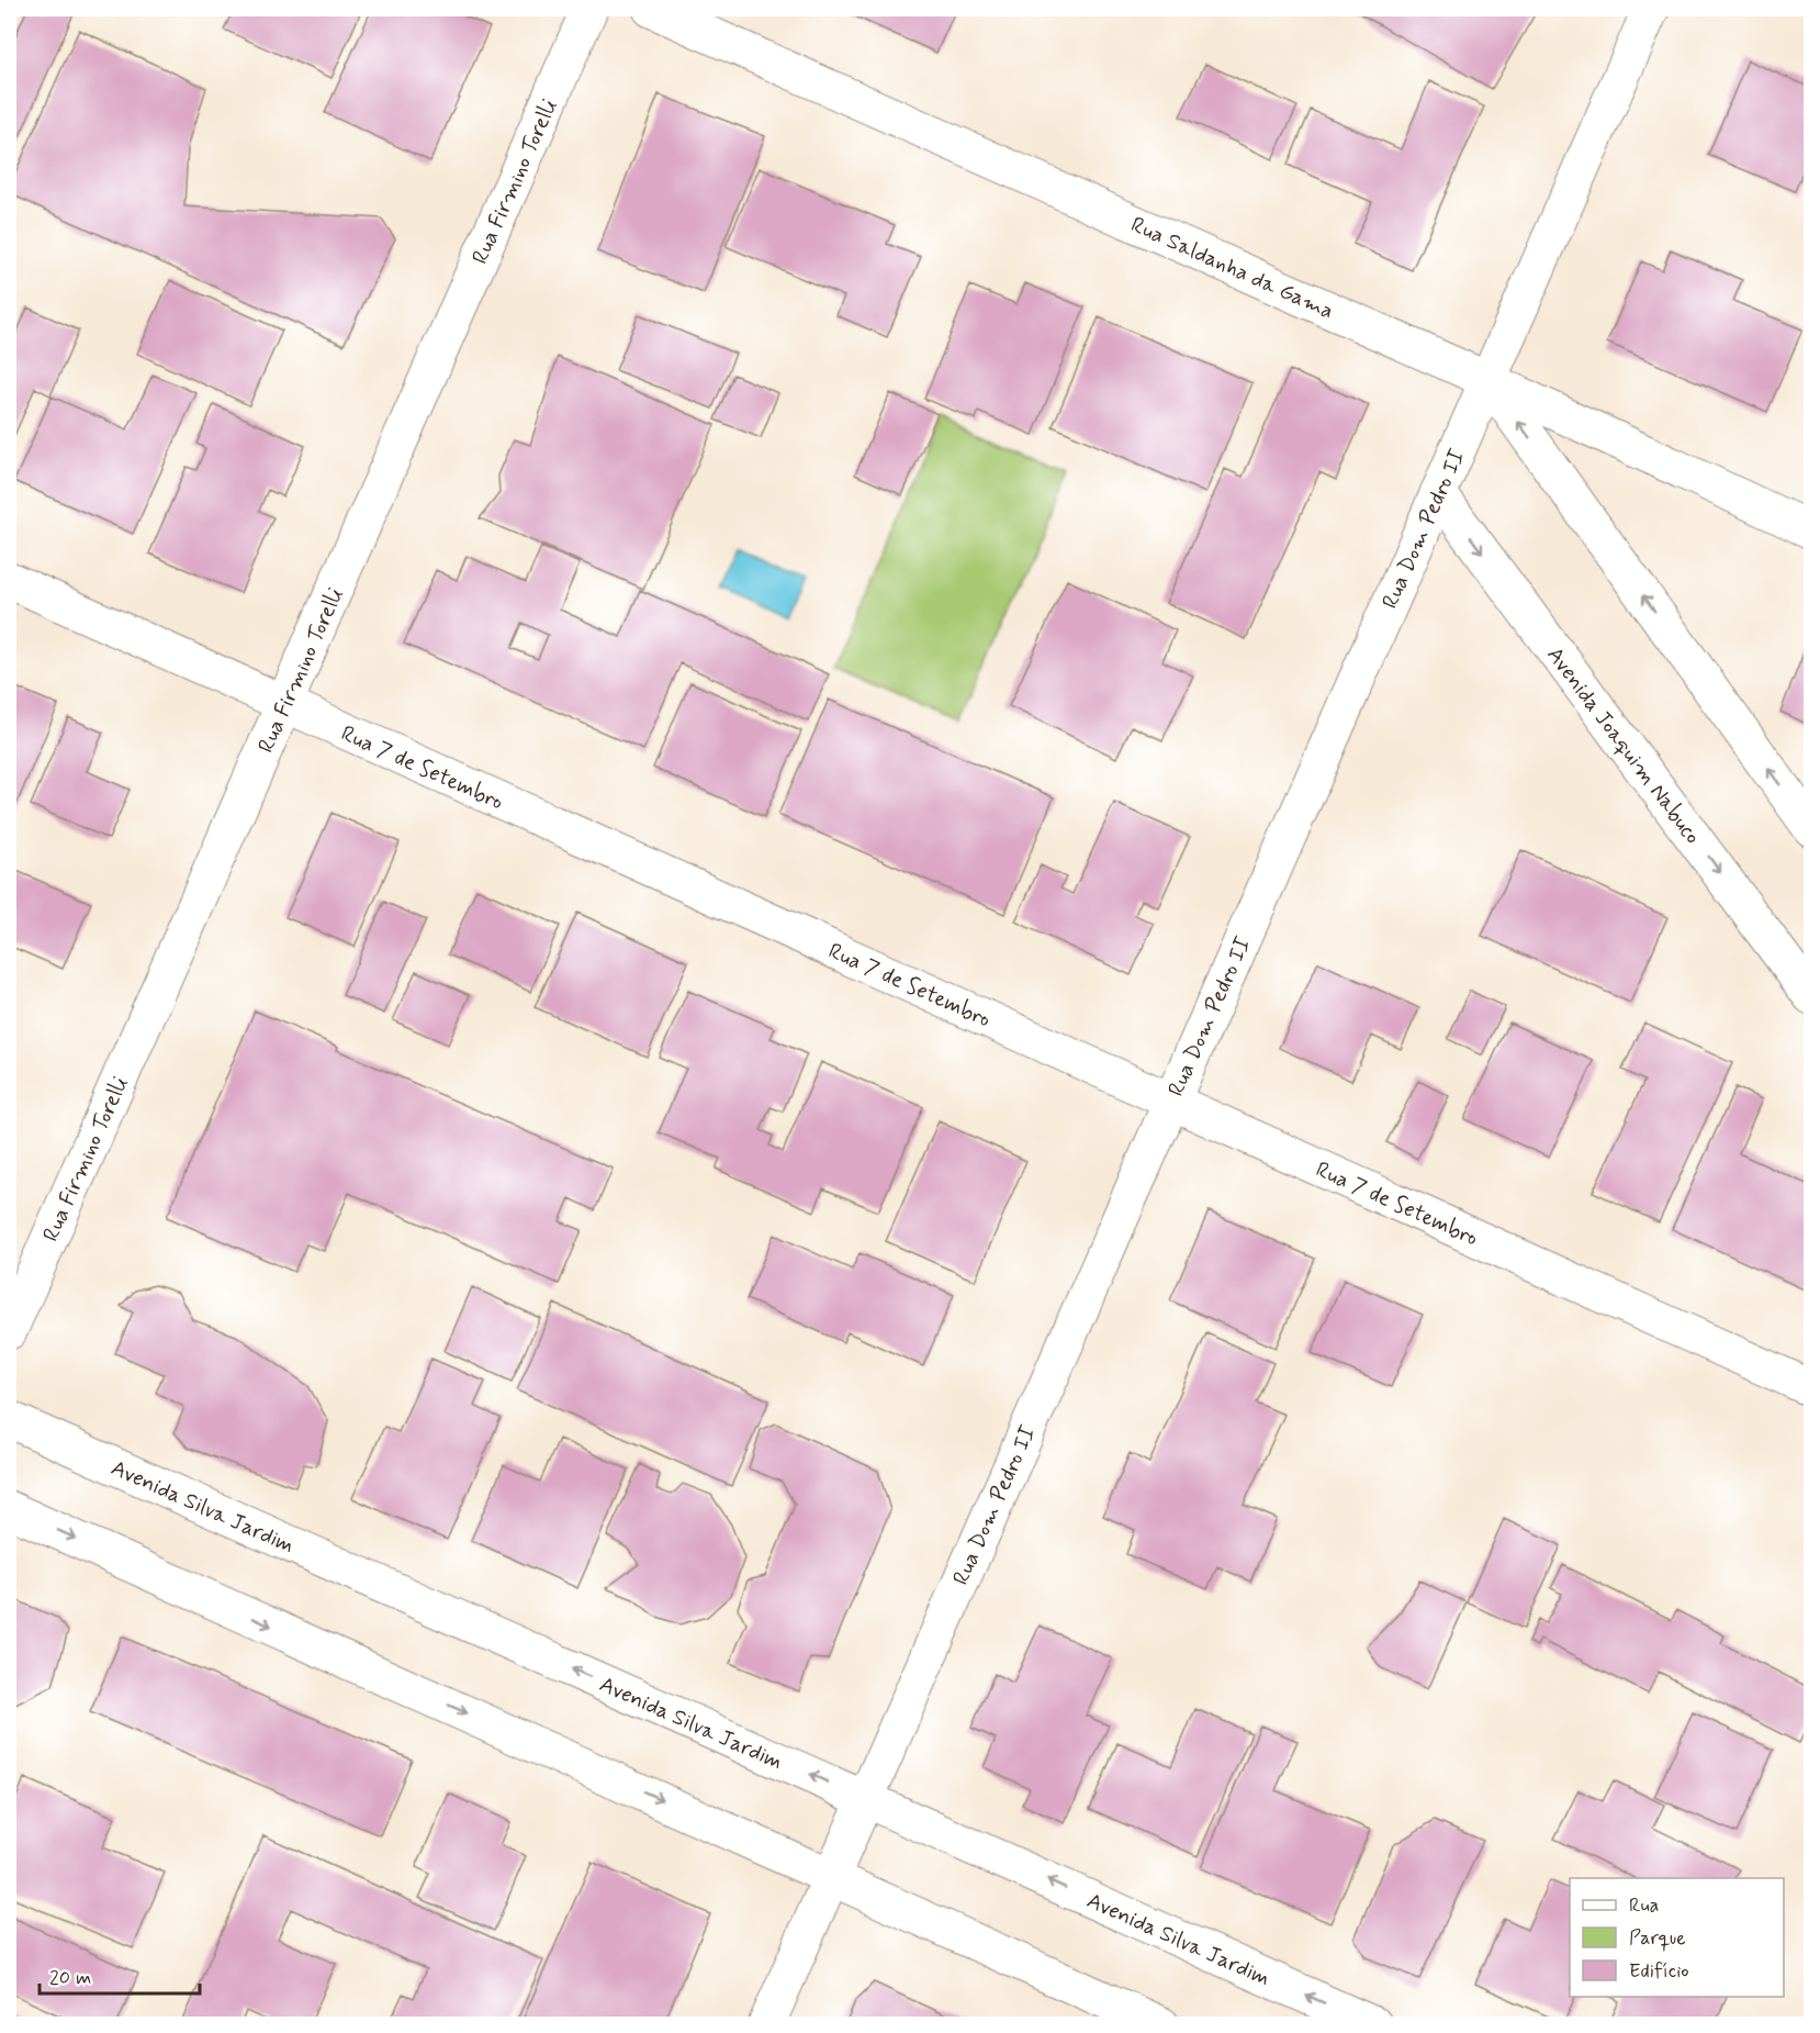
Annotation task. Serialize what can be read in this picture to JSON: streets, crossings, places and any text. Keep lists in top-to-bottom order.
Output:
{
  "streets": {
    "street": [
      "Rua Firmino Torelli",
      "Rua Saldanha da Gama",
      "Rua Dom Pedro II",
      "Avenida Joaquim Nabuco",
      "Rua 7 de Setembro",
      "Avenida Silva Jardim"
    ]
  },
  "crossings": [
    ["Rua Firmino Torelli", "Rua 7 de Setembro"],
    ["Rua Saldanha da Gama", "Rua Dom Pedro II"],
    ["Rua Dom Pedro II", "Avenida Joaquim Nabuco"],
    ["Rua Dom Pedro II", "Rua 7 de Setembro"],
    ["Rua Dom Pedro II", "Avenida Silva Jardim"]
  ],
  "legend": ["Rua", "Parque", "Edifício"],
  "scale_bar": "20 m"
}
